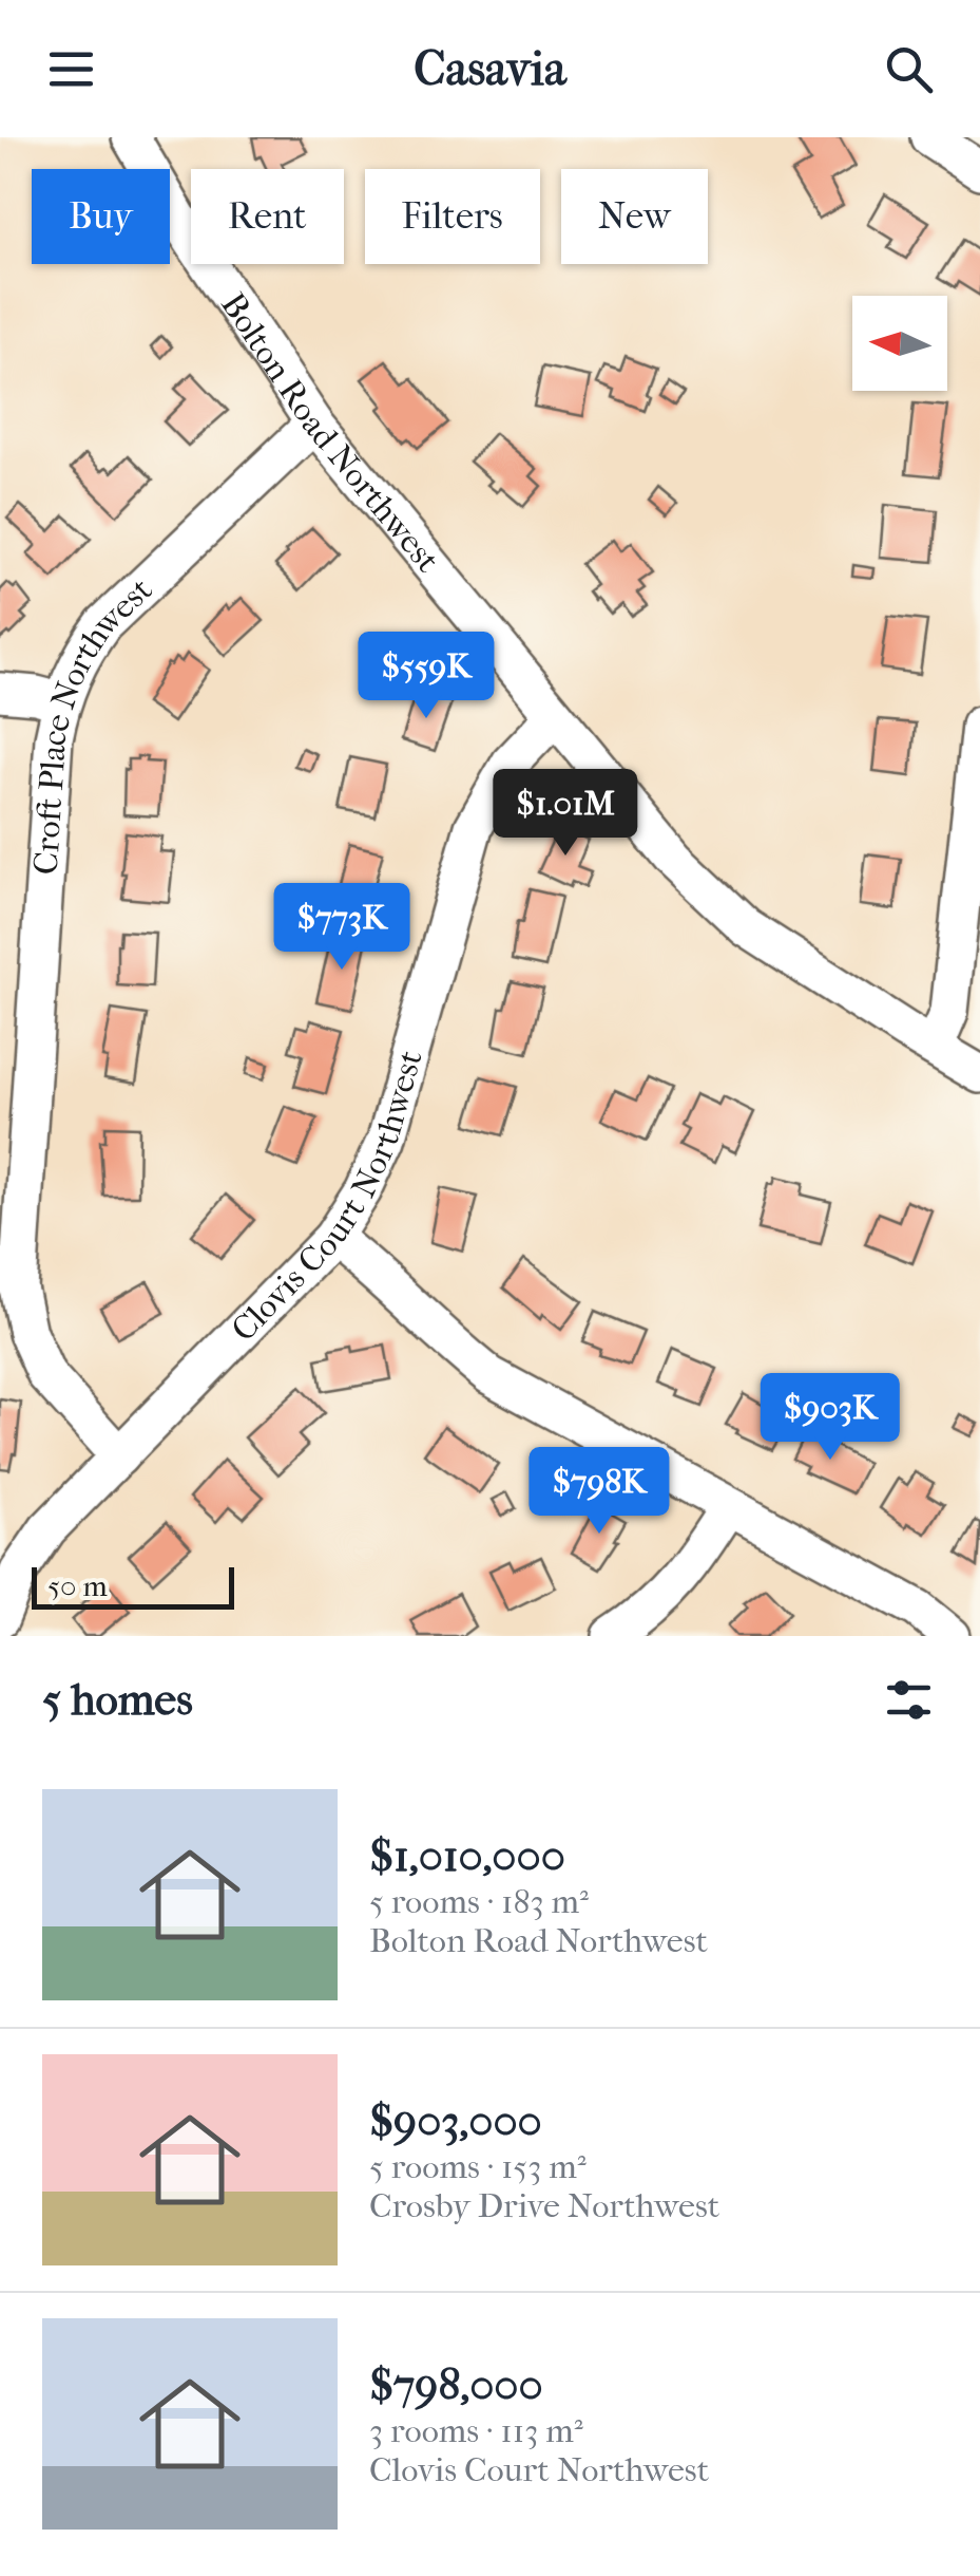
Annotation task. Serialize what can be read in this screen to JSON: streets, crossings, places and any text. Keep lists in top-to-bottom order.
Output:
{
  "streets": {
    "street": ["Bolton Road Northwest", "Croft Place Northwest", "Clovis Court Northwest"]
  },
  "crossings": [
    ["Bolton Road Northwest", "Croft Place Northwest"],
    ["Bolton Road Northwest", "Clovis Court Northwest"],
    ["Croft Place Northwest", "Clovis Court Northwest"]
  ],
  "scale_bar": "50 m",
  "north": "left",
  "page": {
    "header": "Casavia",
    "chip": [
      "Buy",
      "Rent",
      "Filters",
      "New"
    ],
    "price": [
      "$559K",
      "$1.01M",
      "$773K",
      "$903K",
      "$798K"
    ],
    "scale": "50 m",
    "heading": "5 homes",
    "list": [
      {
        "name": "$1,010,000",
        "note": "5 rooms · 183 m² · Bolton Road Northwest"
      },
      {
        "name": "$903,000",
        "note": "5 rooms · 153 m² · Crosby Drive Northwest"
      },
      {
        "name": "$798,000",
        "note": "3 rooms · 113 m² · Clovis Court Northwest"
      }
    ]
  }
}
